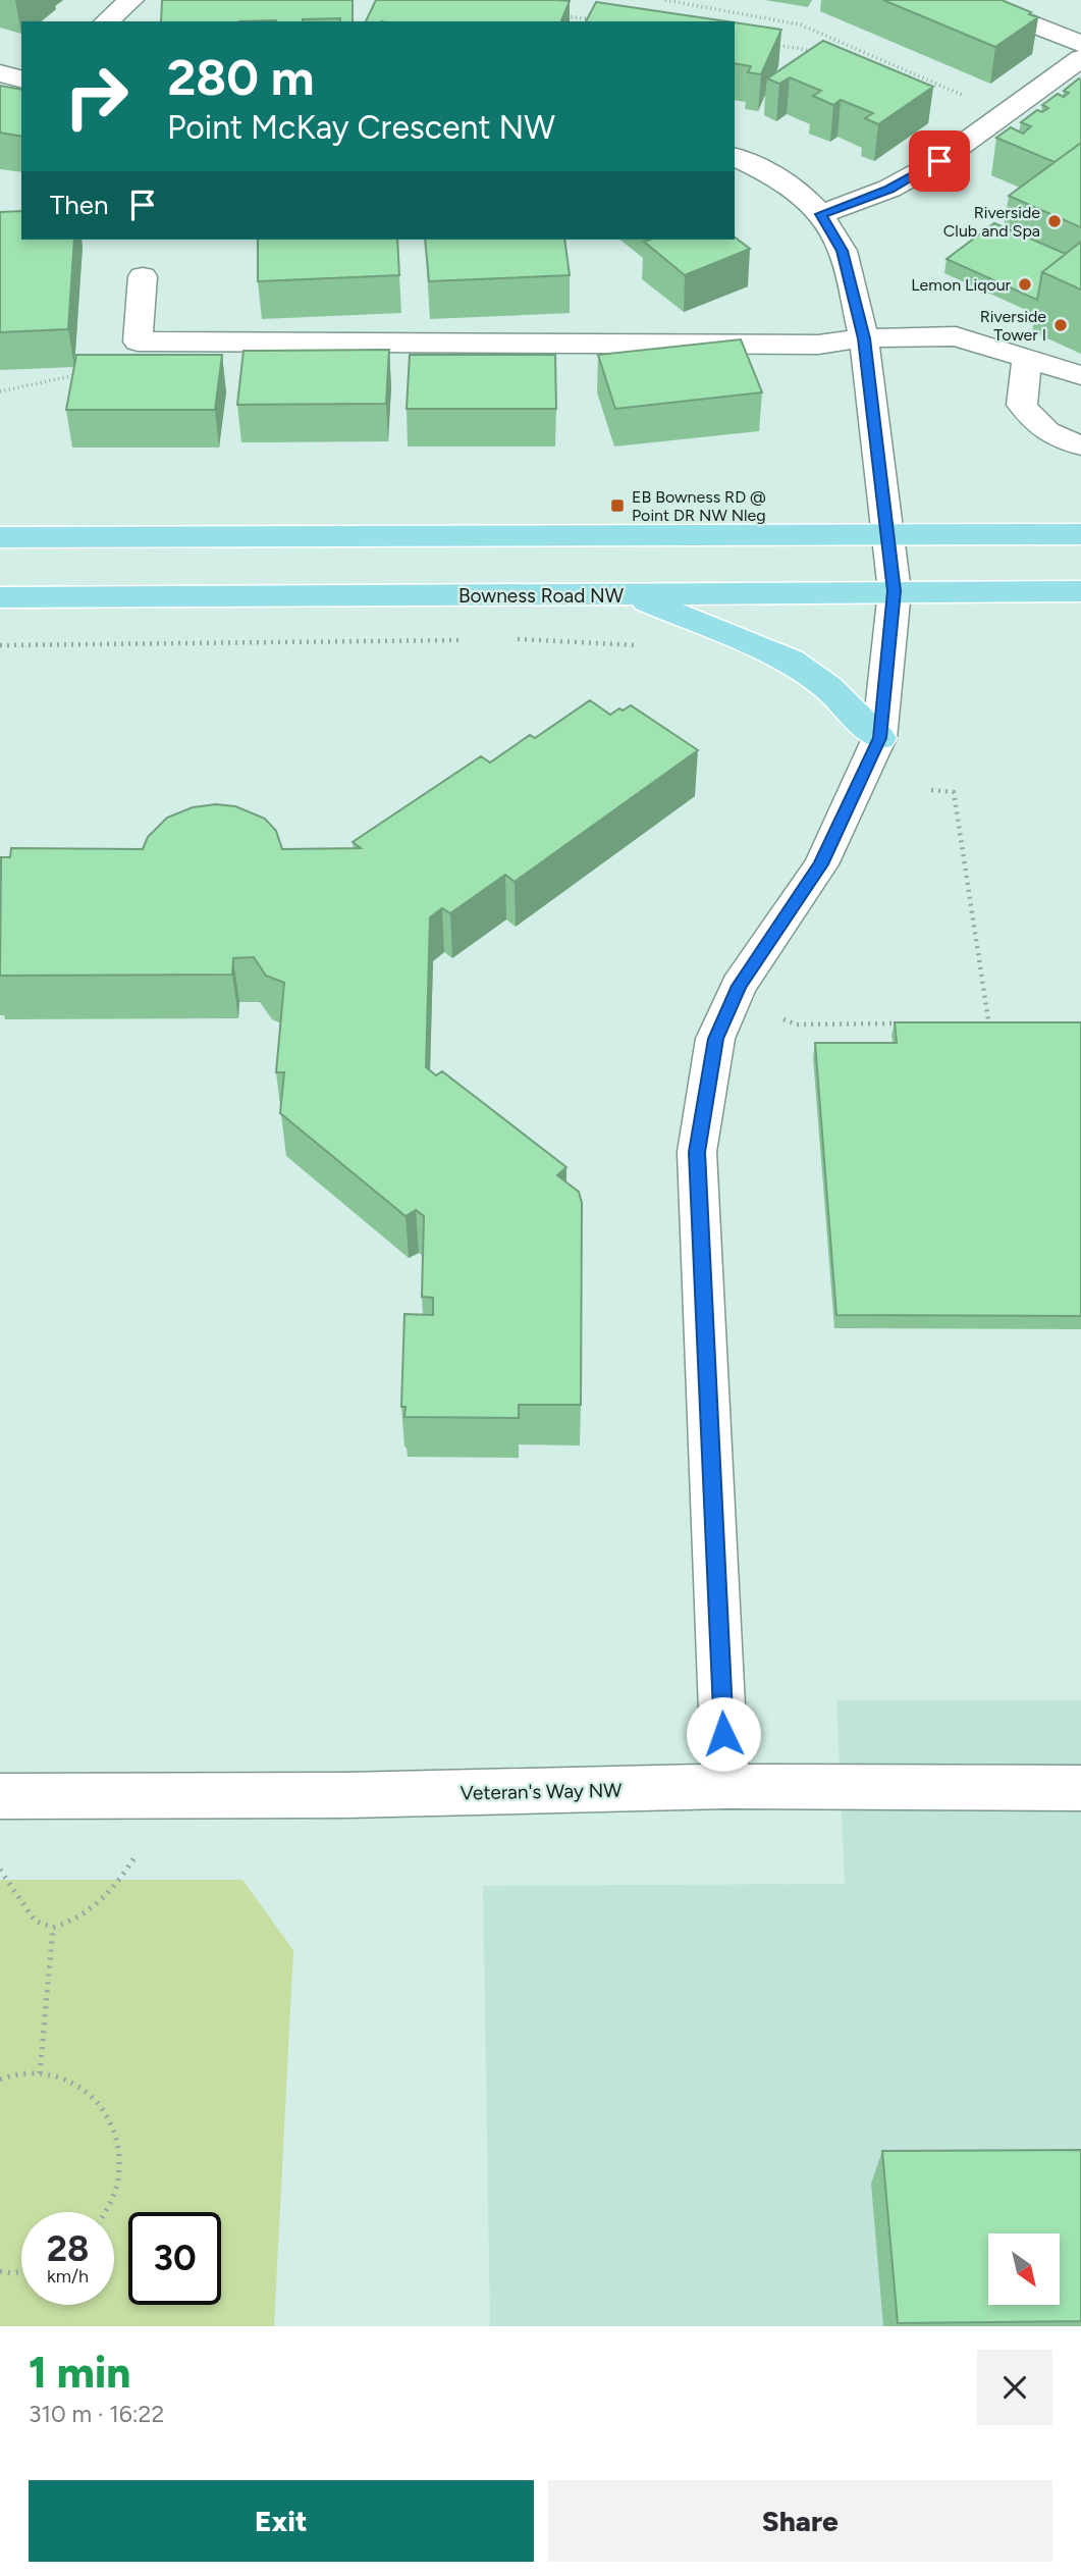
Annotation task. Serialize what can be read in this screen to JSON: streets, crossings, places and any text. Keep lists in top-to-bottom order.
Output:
{
  "streets": {
    "main road": ["Bowness Road NW"],
    "street": ["Veteran's Way NW"]
  },
  "places": {
    "other": ["Riverside Club and Spa", "Lemon Liqour", "Riverside Tower I"],
    "transit": ["EB Bowness RD @ Point DR NW Nleg"]
  },
  "north": "bottom right",
  "page": {
    "turn": ["280 m", "Point McKay Crescent NW"],
    "then": "Then",
    "speed": "28 km/h",
    "limit": "30",
    "heading": ["1 min", "310 m · 16:22"],
    "buttons": ["Exit", "Share"]
  }
}
